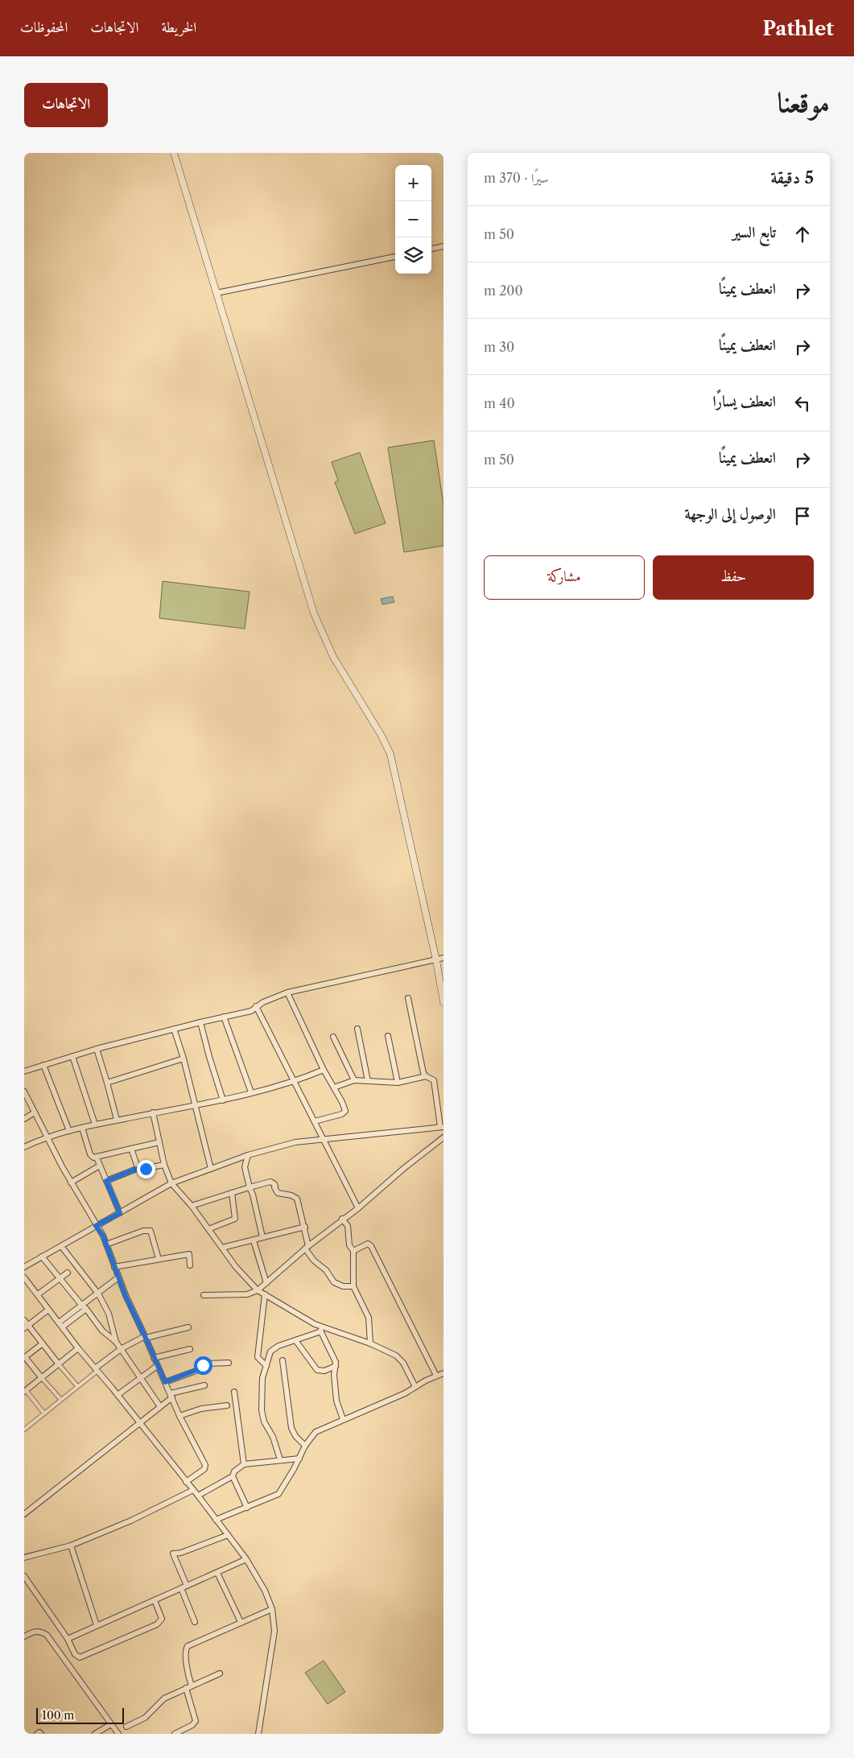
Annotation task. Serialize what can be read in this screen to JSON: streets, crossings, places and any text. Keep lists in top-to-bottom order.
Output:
{
  "scale_bar": "100 m",
  "page": {
    "header": "Pathlet",
    "nav": ["الخريطة", "الاتجاهات", "المحفوظات"],
    "title": "موقعنا",
    "buttons": [
      "الاتجاهات",
      ["حفظ", "مشاركة"]
    ],
    "heading": ["5 دقيقة", "سيرًا · 370 m"],
    "map_buttons": ["+", "−"],
    "list": [
      ["تابع السير", "50 m"],
      ["انعطف يمينًا", "200 m"],
      ["انعطف يمينًا", "30 m"],
      ["انعطف يسارًا", "40 m"],
      ["انعطف يمينًا", "50 m"],
      "الوصول إلى الوجهة"
    ],
    "scale": "100 m"
  }
}
